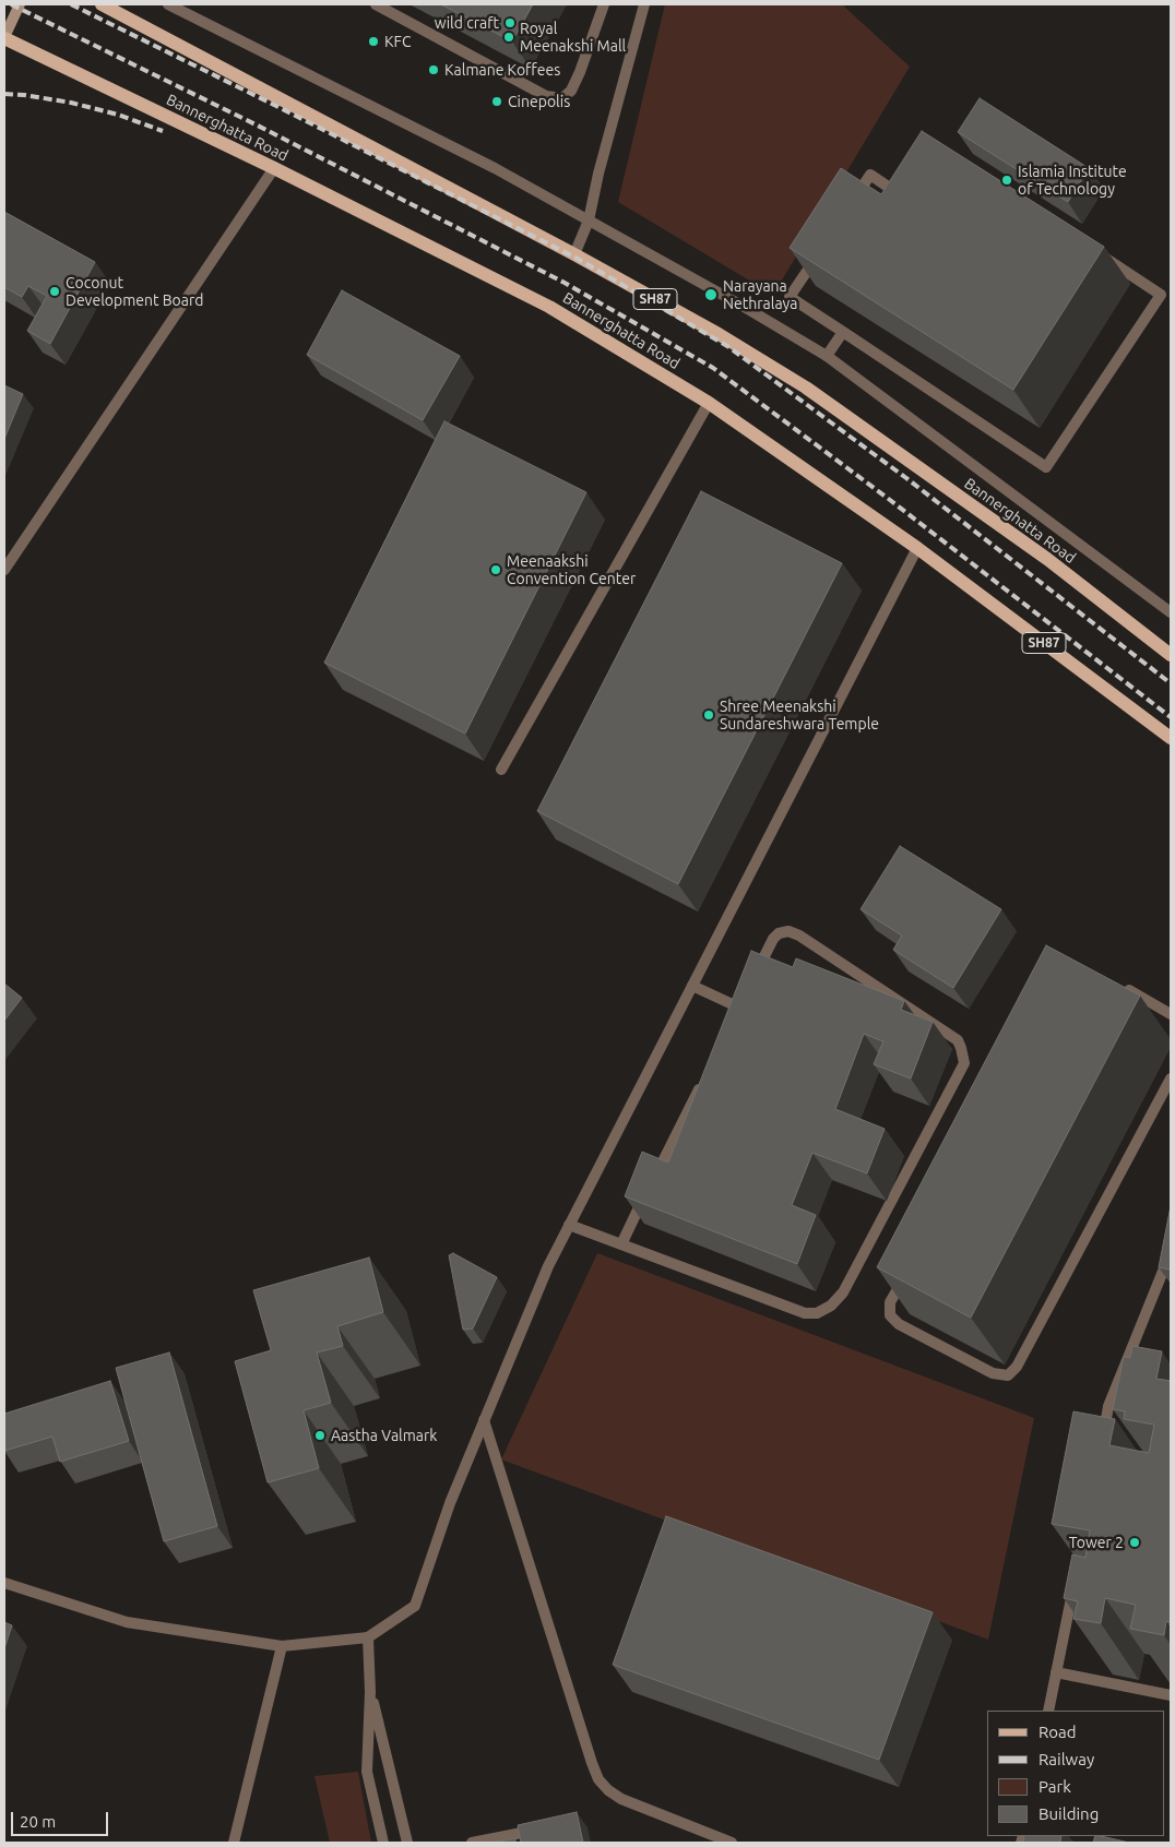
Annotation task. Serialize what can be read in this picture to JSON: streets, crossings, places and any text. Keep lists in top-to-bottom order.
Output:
{
  "streets": {
    "main road": ["Bannerghatta Road", "SH87"]
  },
  "places": [
    "wild craft",
    "Royal Meenakshi Mall",
    "KFC",
    "Kalmane Koffees",
    "Cinepolis",
    "Islamia Institute of Technology",
    "Coconut Development Board",
    "Narayana Nethralaya",
    "Meenaakshi Convention Center",
    "Shree Meenakshi Sundareshwara Temple",
    "Aastha Valmark",
    "Tower 2"
  ],
  "legend": [
    "Road",
    "Railway",
    "Park",
    "Building"
  ],
  "scale_bar": "20 m"
}
